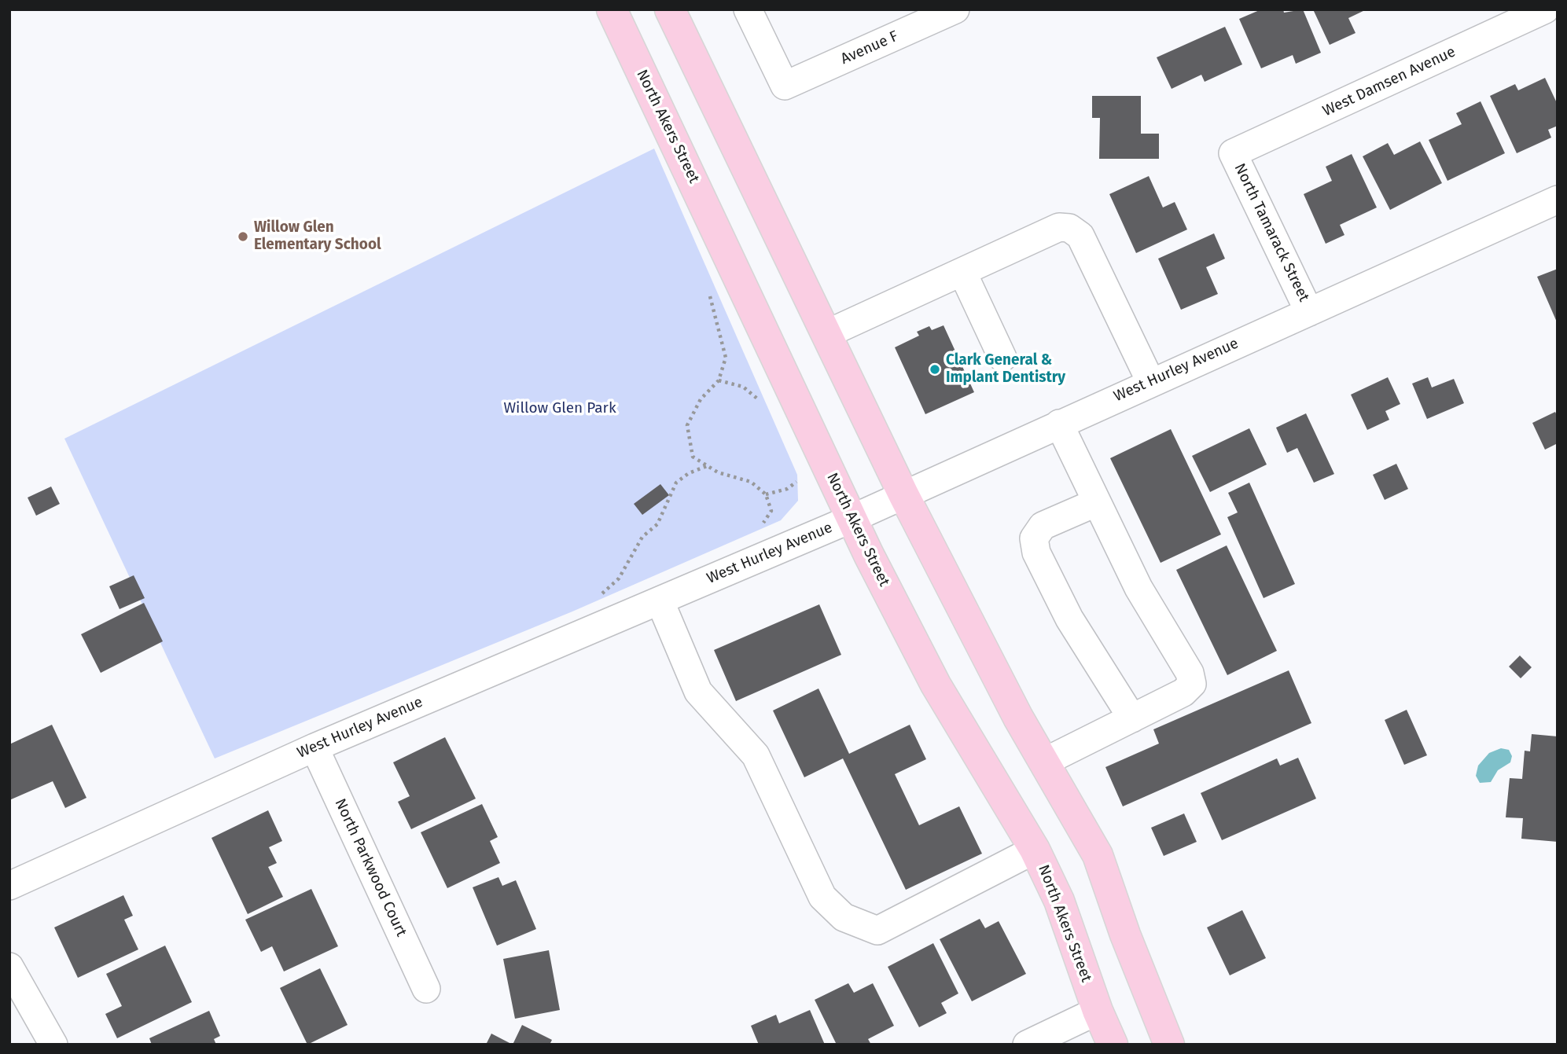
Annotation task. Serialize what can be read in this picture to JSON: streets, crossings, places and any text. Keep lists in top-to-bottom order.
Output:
{
  "streets": {
    "main road": ["North Akers Street"],
    "street": [
      "Avenue F",
      "West Damsen Avenue",
      "North Tamarack Street",
      "West Hurley Avenue",
      "North Parkwood Court"
    ]
  },
  "crossings": [
    ["West Damsen Avenue", "North Tamarack Street"],
    ["North Akers Street", "West Hurley Avenue"],
    ["North Tamarack Street", "West Hurley Avenue"],
    ["West Hurley Avenue", "North Parkwood Court"]
  ],
  "parks": ["Willow Glen Park"],
  "places": ["Willow Glen Elementary School", "Clark General & Implant Dentistry"]
}
